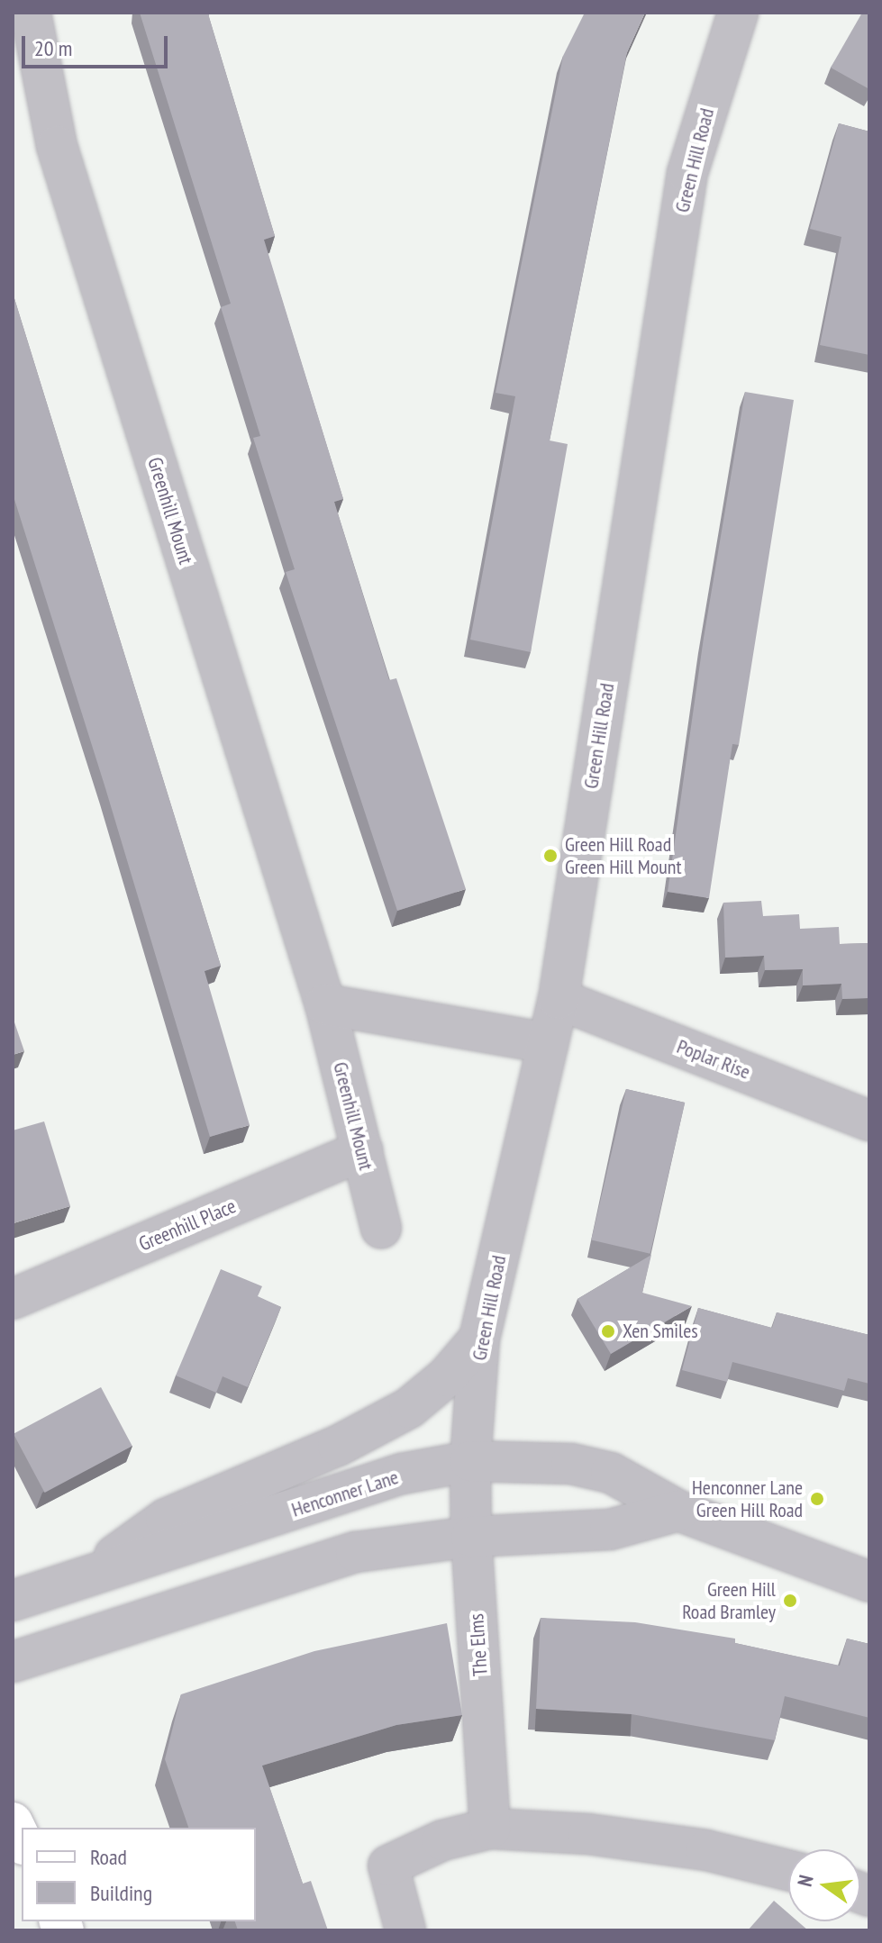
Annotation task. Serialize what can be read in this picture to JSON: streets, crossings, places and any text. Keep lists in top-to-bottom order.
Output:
{
  "streets": {
    "street": [
      "Green Hill Road",
      "Greenhill Mount",
      "Poplar Rise",
      "Greenhill Place",
      "Henconner Lane",
      "The Elms"
    ]
  },
  "crossings": [
    ["Green Hill Road", "Poplar Rise"],
    ["Green Hill Road", "Henconner Lane"],
    ["Green Hill Road", "The Elms"],
    ["Greenhill Mount", "Greenhill Place"],
    ["Henconner Lane", "The Elms"]
  ],
  "places": [
    "Green Hill Road Green Hill Mount",
    "Xen Smiles",
    "Henconner Lane Green Hill Road",
    "Green Hill Road Bramley"
  ],
  "legend": ["Road", "Building"],
  "scale_bar": "20 m",
  "north": "left"
}
